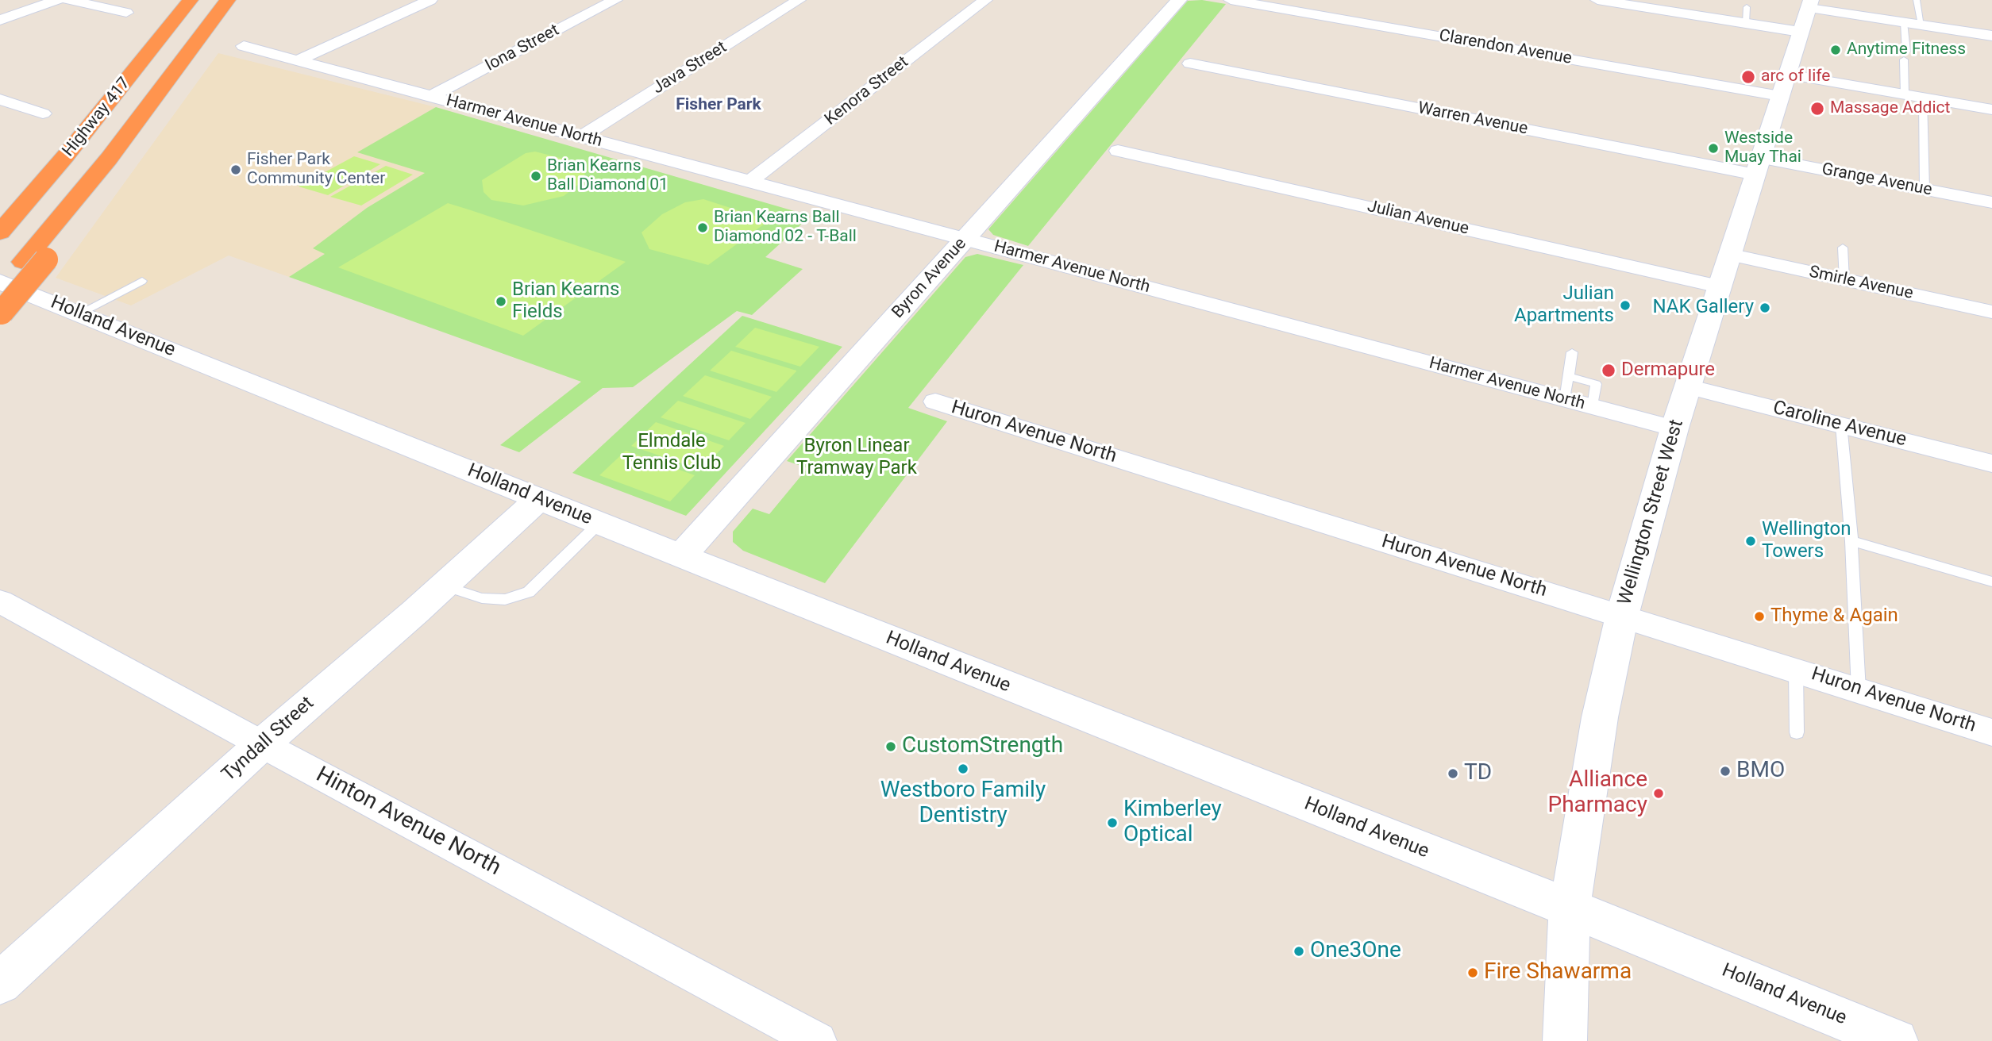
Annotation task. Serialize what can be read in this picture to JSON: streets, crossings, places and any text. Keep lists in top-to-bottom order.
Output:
{
  "streets": {
    "highway": ["Highway 417"],
    "street": [
      "Clarendon Avenue",
      "Iona Street",
      "Java Street",
      "Kenora Street",
      "Warren Avenue",
      "Harmer Avenue North",
      "Grange Avenue",
      "Julian Avenue",
      "Byron Avenue",
      "Smirle Avenue",
      "Holland Avenue",
      "Caroline Avenue",
      "Huron Avenue North",
      "Wellington Street West",
      "Tyndall Street",
      "Hinton Avenue North"
    ]
  },
  "crossings": [
    ["Clarendon Avenue", "Wellington Street West"],
    ["Iona Street", "Harmer Avenue North"],
    ["Java Street", "Harmer Avenue North"],
    ["Kenora Street", "Harmer Avenue North"],
    ["Warren Avenue", "Grange Avenue"],
    ["Warren Avenue", "Wellington Street West"],
    ["Harmer Avenue North", "Byron Avenue"],
    ["Harmer Avenue North", "Wellington Street West"],
    ["Grange Avenue", "Wellington Street West"],
    ["Julian Avenue", "Wellington Street West"],
    ["Byron Avenue", "Holland Avenue"],
    ["Smirle Avenue", "Wellington Street West"],
    ["Holland Avenue", "Wellington Street West"],
    ["Holland Avenue", "Tyndall Street"],
    ["Caroline Avenue", "Wellington Street West"],
    ["Huron Avenue North", "Wellington Street West"],
    ["Tyndall Street", "Hinton Avenue North"]
  ],
  "districts": ["Fisher Park"],
  "parks": ["Elmdale Tennis Club", "Byron Linear Tramway Park"],
  "places": [
    "Anytime Fitness",
    "arc of life",
    "Massage Addict",
    "Westside Muay Thai",
    "Fisher Park Community Center",
    "Brian Kearns Ball Diamond 01",
    "Brian Kearns Ball Diamond 02 - T-Ball",
    "Brian Kearns Fields",
    "Julian Apartments",
    "NAK Gallery",
    "Dermapure",
    "Wellington Towers",
    "Thyme & Again",
    "CustomStrength",
    "Westboro Family Dentistry",
    "BMO",
    "TD",
    "Alliance Pharmacy",
    "Kimberley Optical",
    "One3One",
    "Fire Shawarma"
  ]
}
